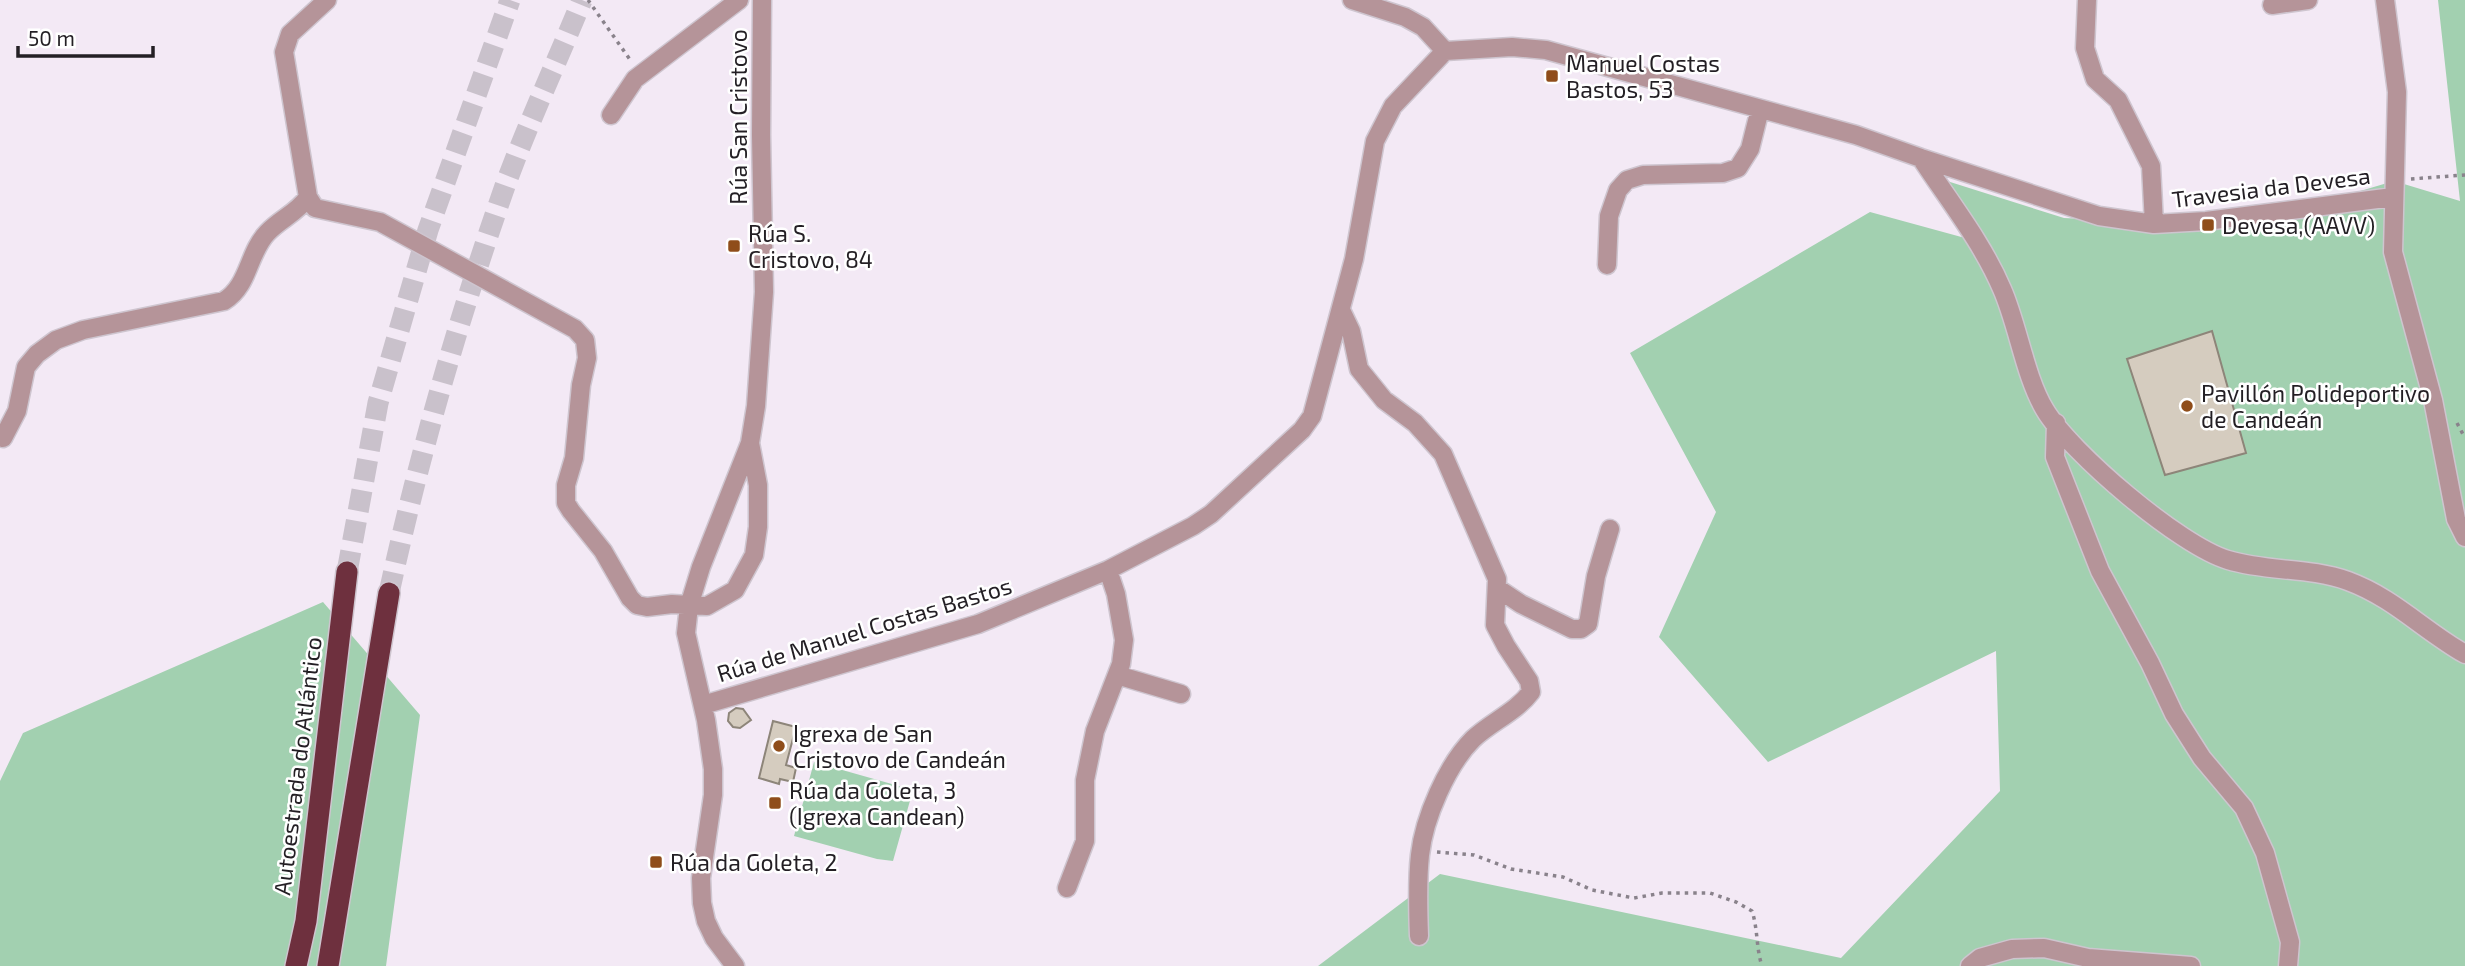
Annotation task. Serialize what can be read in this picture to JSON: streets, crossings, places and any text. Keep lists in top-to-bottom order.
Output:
{
  "streets": {
    "highway": ["Autoestrada do Atlántico"],
    "street": ["Rúa San Cristovo", "Travesia da Devesa", "Rúa de Manuel Costas Bastos"]
  },
  "crossings": [
    ["Rúa San Cristovo", "Rúa de Manuel Costas Bastos"],
    ["Travesia da Devesa", "Rúa de Manuel Costas Bastos"]
  ],
  "places": {
    "transit": [
      "Manuel Costas Bastos, 53",
      "Devesa,(AAVV)",
      "Rúa S. Cristovo, 84",
      "Rúa da Goleta, 3 (Igrexa Candean)",
      "Rúa da Goleta, 2"
    ],
    "other": ["Pavillón Polideportivo de Candeán", "Igrexa de San Cristovo de Candeán"]
  },
  "scale_bar": "50 m"
}
